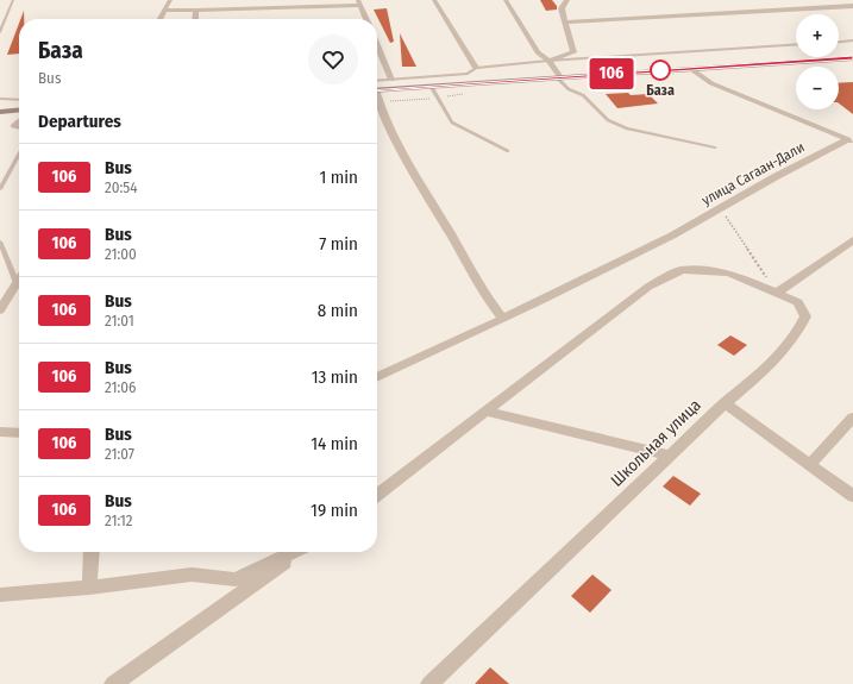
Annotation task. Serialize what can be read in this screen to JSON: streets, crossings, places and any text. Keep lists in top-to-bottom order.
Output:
{
  "streets": {
    "street": ["улица Сагаан-Дали", "Школьная улица"]
  },
  "places": ["База"],
  "lines": ["bus line 106"],
  "page": {
    "on_map": "106",
    "map_buttons": ["+", "−"],
    "heading": [
      ["База", "Bus"],
      "Departures"
    ],
    "list": [
      {
        "mark": "106",
        "name": "Bus",
        "note": "20:54",
        "value": "1 min"
      },
      {
        "mark": "106",
        "name": "Bus",
        "note": "21:00",
        "value": "7 min"
      },
      {
        "mark": "106",
        "name": "Bus",
        "note": "21:01",
        "value": "8 min"
      },
      {
        "mark": "106",
        "name": "Bus",
        "note": "21:06",
        "value": "13 min"
      },
      {
        "mark": "106",
        "name": "Bus",
        "note": "21:07",
        "value": "14 min"
      },
      {
        "mark": "106",
        "name": "Bus",
        "note": "21:12",
        "value": "19 min"
      }
    ]
  }
}
